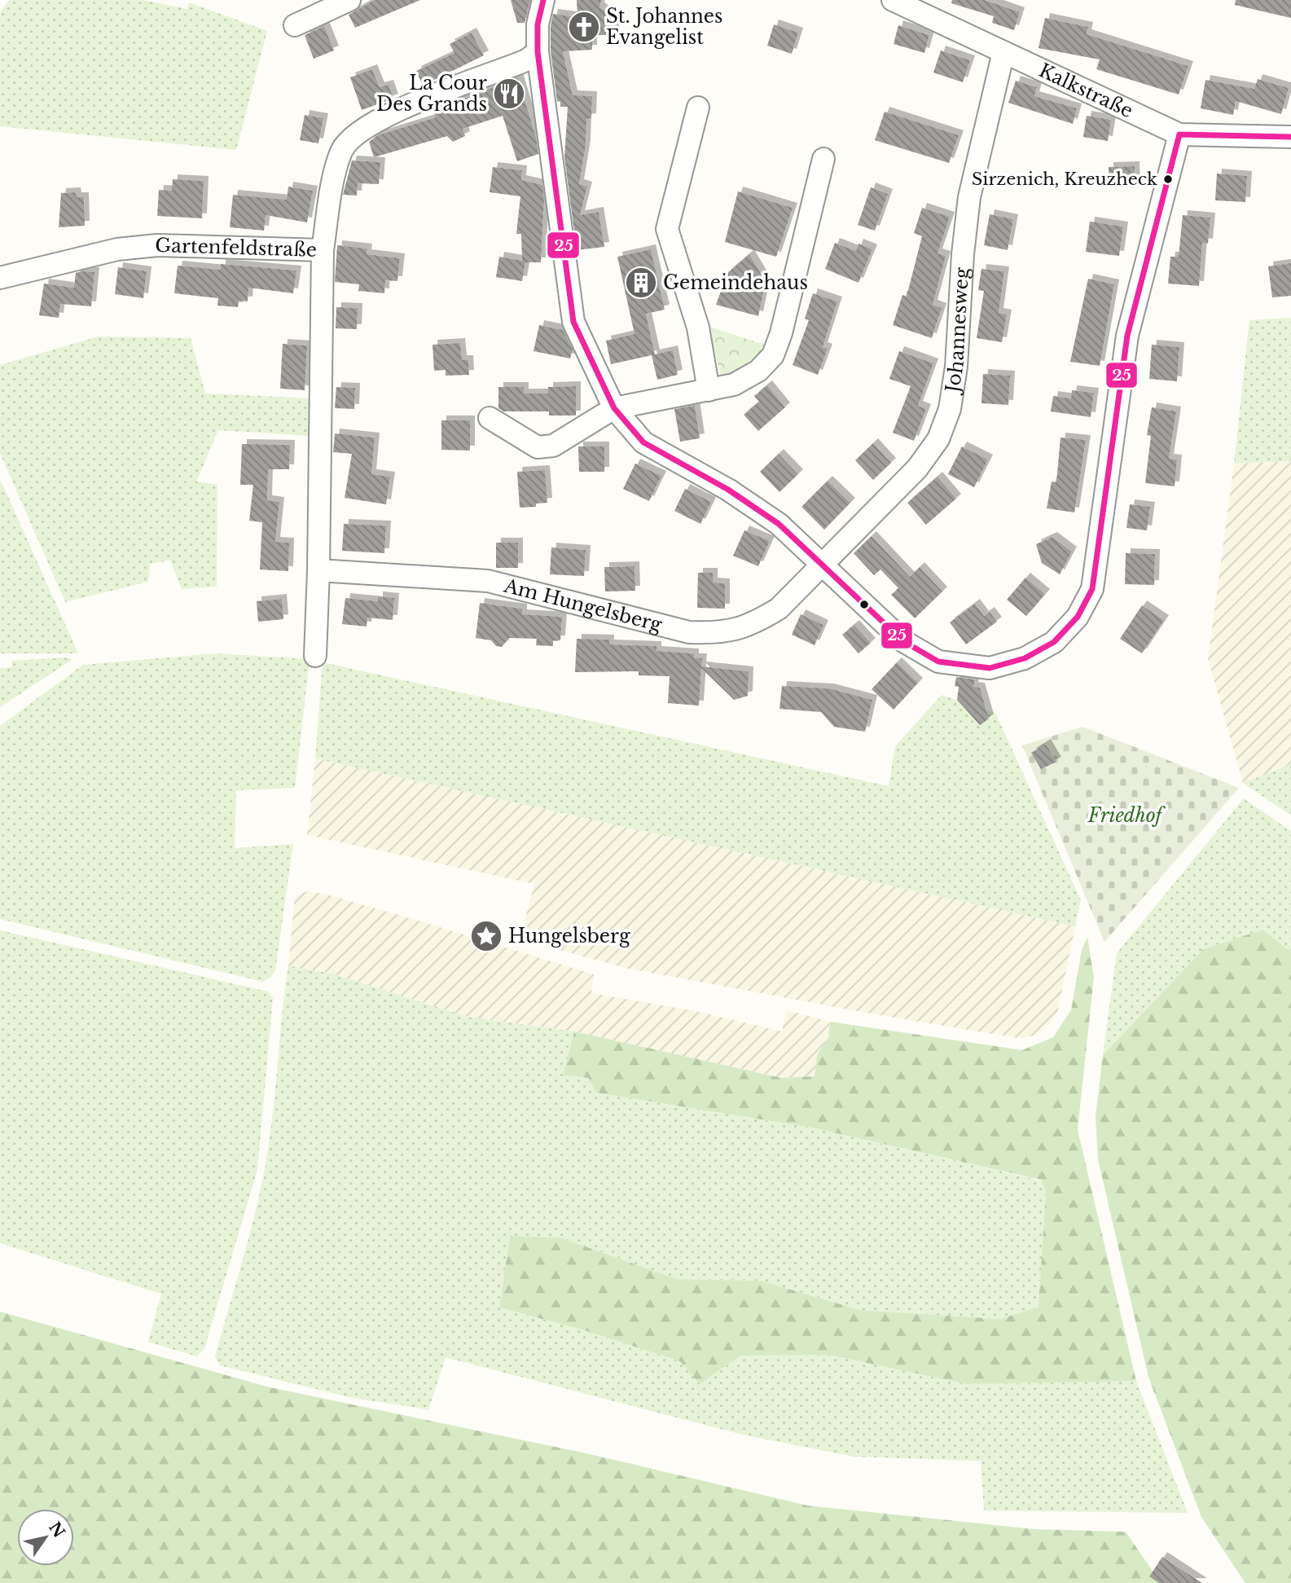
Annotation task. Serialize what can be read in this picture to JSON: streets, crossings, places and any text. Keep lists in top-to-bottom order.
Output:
{
  "streets": {
    "street": [
      "Kalkstraße",
      "Gartenfeldstraße",
      "Johannesweg",
      "Am Hungelsberg"
    ]
  },
  "crossings": [
    ["Kalkstraße", "Johannesweg"],
    ["Johannesweg", "Am Hungelsberg"]
  ],
  "parks": ["Friedhof"],
  "places": {
    "church": ["St. Johannes Evangelist"],
    "restaurant": ["La Cour Des Grands"],
    "other": ["Sirzenich, Kreuzheck"],
    "building": ["Gemeindehaus"],
    "place": ["Hungelsberg"]
  },
  "lines": ["transit line 25"],
  "north": "top right"
}
